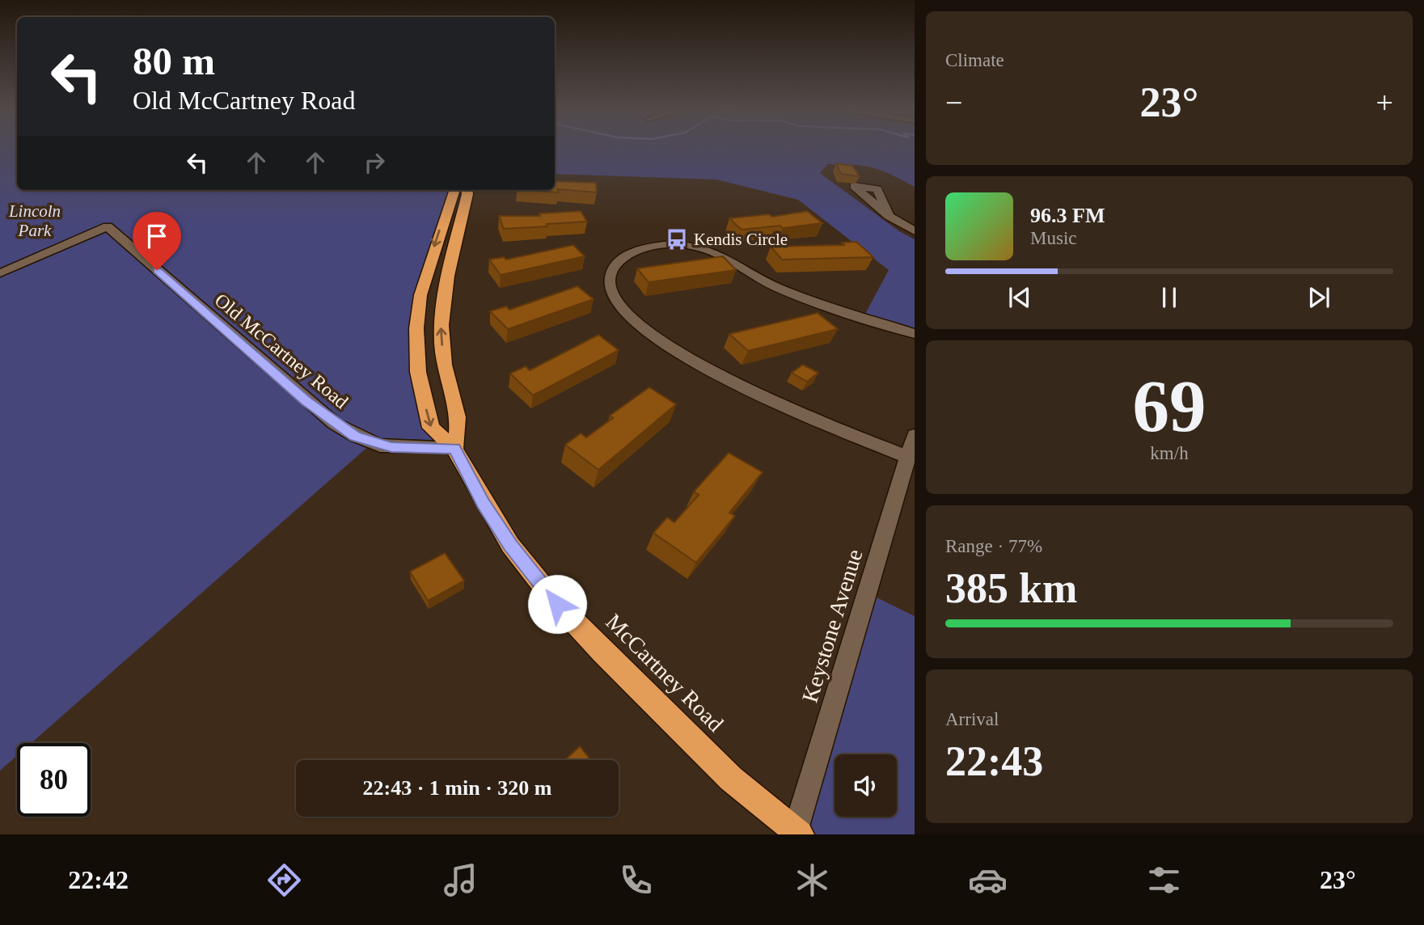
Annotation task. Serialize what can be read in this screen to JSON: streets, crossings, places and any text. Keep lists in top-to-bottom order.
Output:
{
  "streets": {
    "highway": ["McCartney Road"],
    "street": ["Old McCartney Road", "Keystone Avenue"]
  },
  "crossings": [
    ["Old McCartney Road", "McCartney Road"],
    ["Keystone Avenue", "McCartney Road"]
  ],
  "parks": ["Lincoln Park"],
  "places": {
    "bus stop": ["Kendis Circle"]
  },
  "page": {
    "tile": [
      "Climate",
      ["69", "km/h"],
      ["Range · 77%", "385 km"],
      ["Arrival", "22:43"]
    ],
    "turn": ["80 m", "Old McCartney Road"],
    "heat": ["−", "23°", "+"],
    "song": ["96.3 FM", "Music"],
    "limit": "80",
    "trip": "22:43 · 1 min · 320 m",
    "tabs": ["22:42", "23°"]
  }
}
